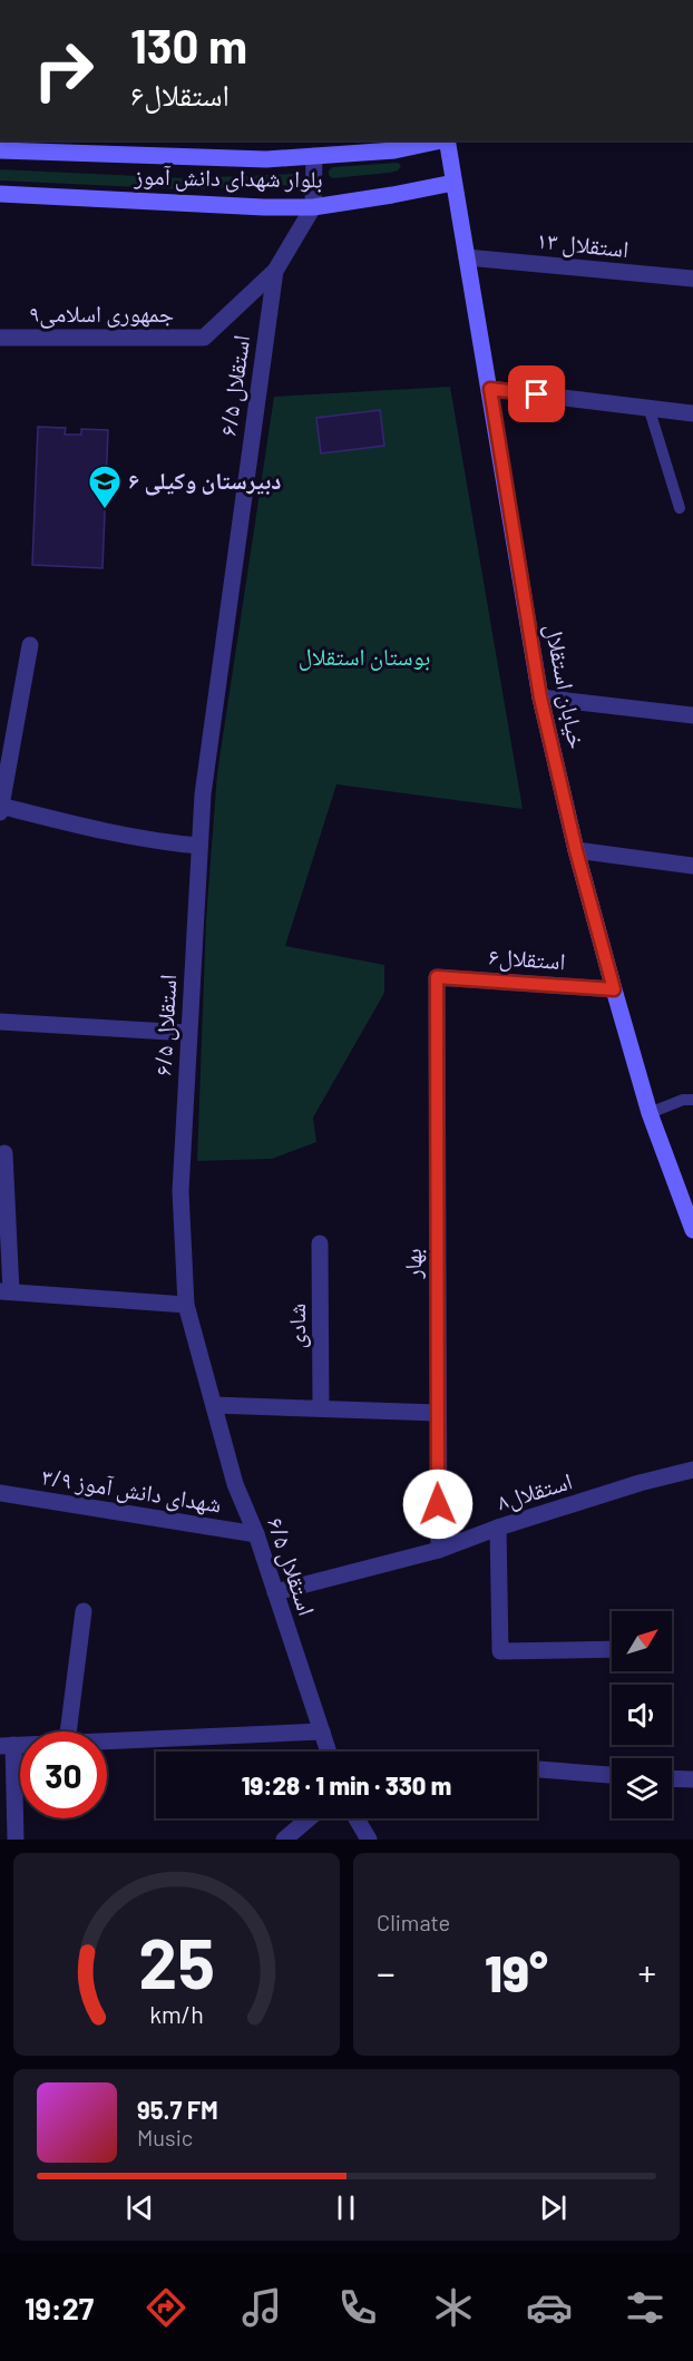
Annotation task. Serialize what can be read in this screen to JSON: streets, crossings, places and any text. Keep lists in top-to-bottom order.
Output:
{
  "streets": {
    "main road": ["بلوار شهدای دانش آموز", "خیابان استقلال"],
    "street": [
      "استقلال ۱۳",
      "جمهوری اسلامی۹",
      "استقلال ۶/۵",
      "استقلال۶",
      "بهار",
      "شادی",
      "شهدای دانش آموز ۳/۹",
      "استقلال۸"
    ]
  },
  "crossings": [
    ["بلوار شهدای دانش آموز", "خیابان استقلال"],
    ["استقلال ۱۳", "خیابان استقلال"],
    ["جمهوری اسلامی۹", "استقلال ۶/۵"],
    ["استقلال ۶/۵", "شهدای دانش آموز ۳/۹"],
    ["استقلال ۶/۵", "استقلال۸"],
    ["خیابان استقلال", "استقلال۶"],
    ["استقلال۶", "بهار"],
    ["بهار", "استقلال۸"]
  ],
  "parks": ["بوستان استقلال"],
  "places": {
    "school or university": ["دبیرستان وکیلی ۶"]
  },
  "north": "top right",
  "page": {
    "turn": ["130 m", "استقلال۶"],
    "limit": "30",
    "trip": "19:28 · 1 min · 330 m",
    "tile": "Climate",
    "heat": ["−", "19°", "+"],
    "song": ["95.7 FM", "Music"],
    "tabs": "19:27",
    "gauge": ["25", "km/h"]
  }
}
